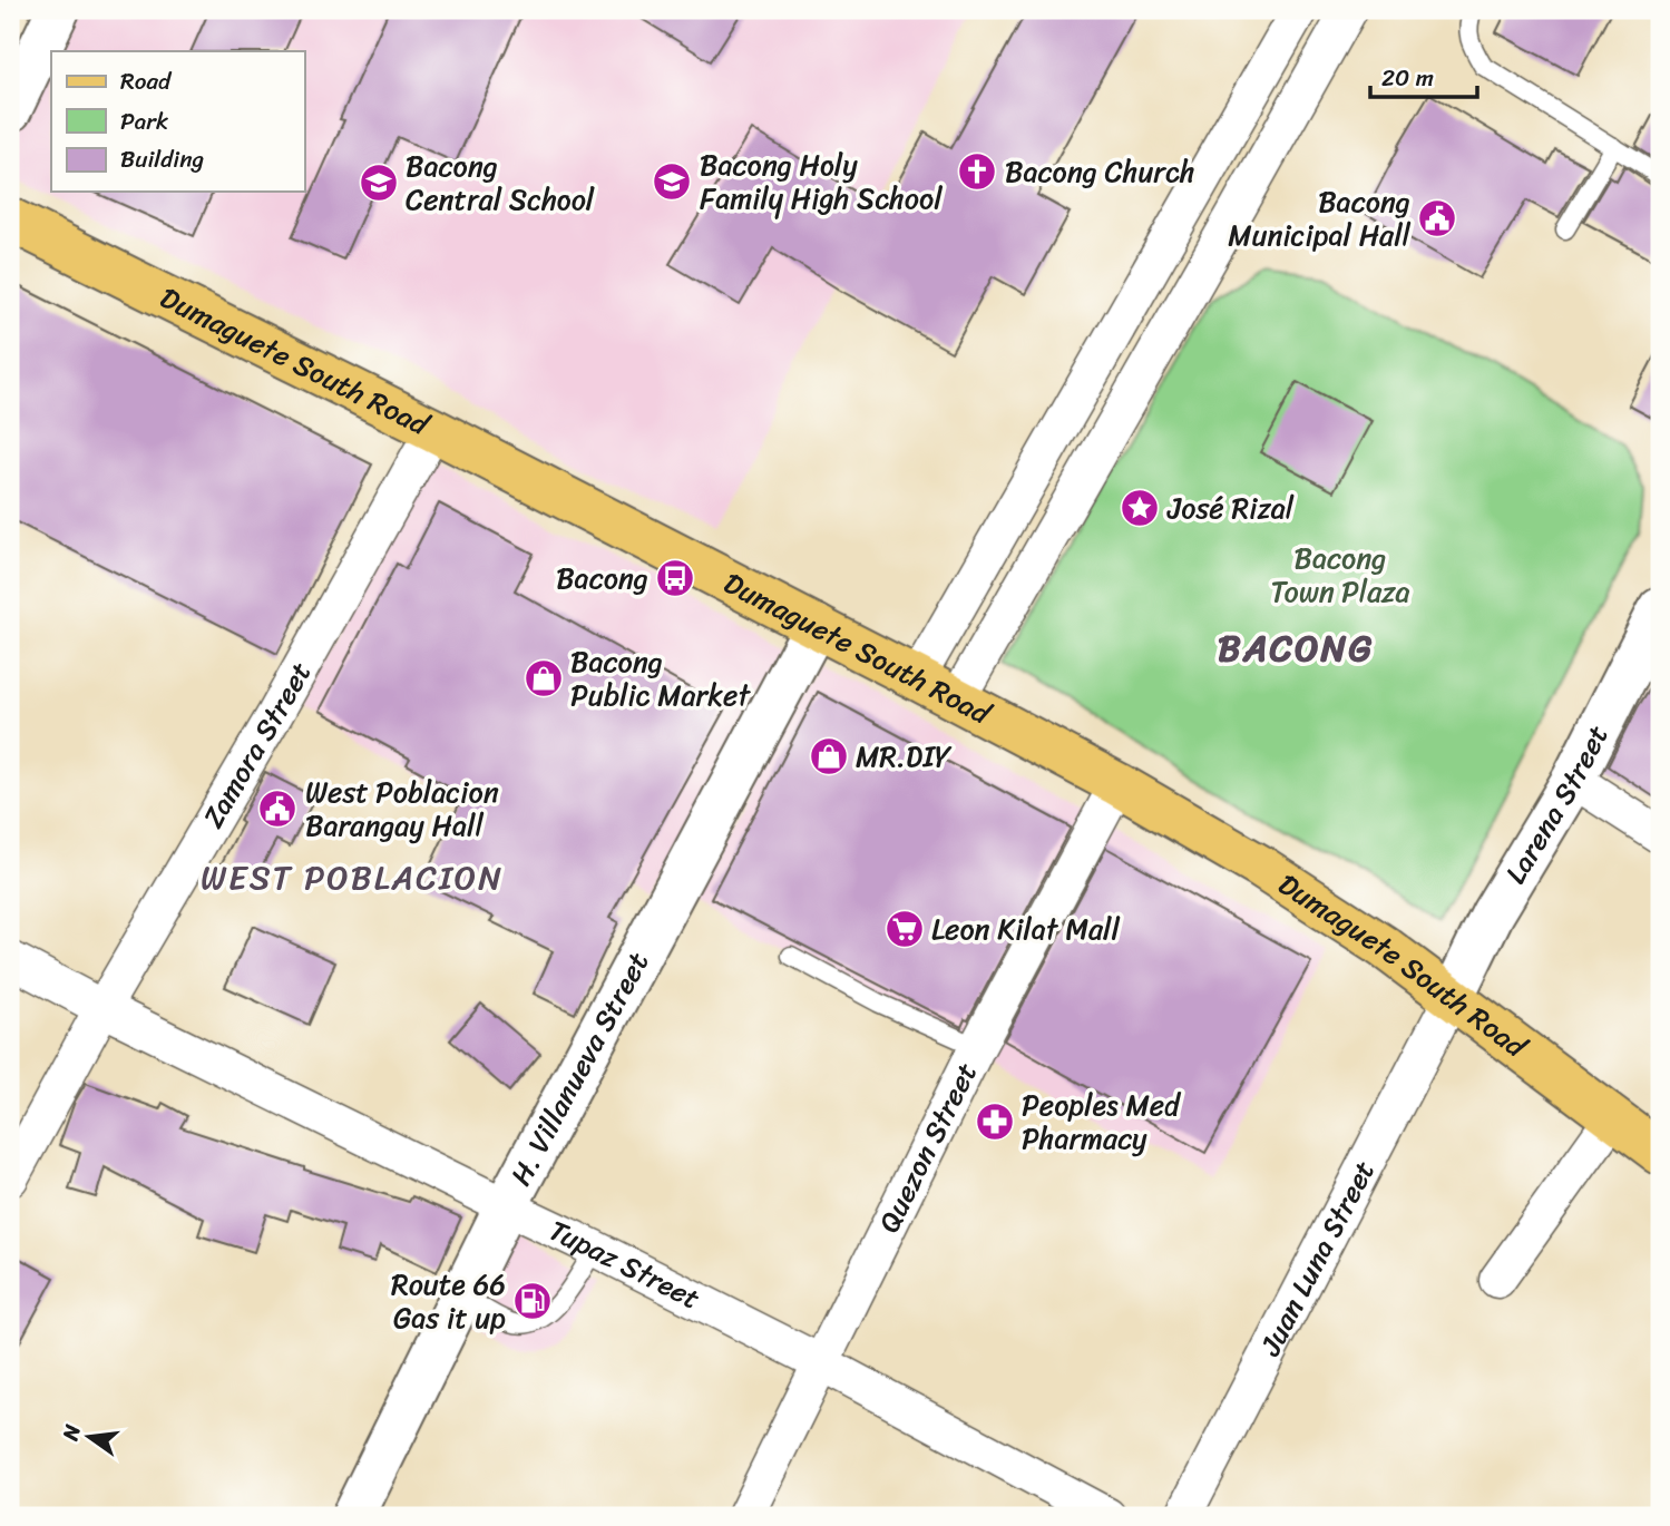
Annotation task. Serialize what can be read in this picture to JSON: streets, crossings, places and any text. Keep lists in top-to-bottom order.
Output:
{
  "streets": {
    "main road": ["Dumaguete South Road"],
    "street": [
      "Zamora Street",
      "Larena Street",
      "H. Villanueva Street",
      "Quezon Street",
      "Juan Luna Street",
      "Tupaz Street"
    ]
  },
  "crossings": [
    ["Dumaguete South Road", "Zamora Street"],
    ["Dumaguete South Road", "Larena Street"],
    ["Dumaguete South Road", "H. Villanueva Street"],
    ["Dumaguete South Road", "Quezon Street"],
    ["Dumaguete South Road", "Juan Luna Street"],
    ["Zamora Street", "Tupaz Street"],
    ["Larena Street", "Juan Luna Street"],
    ["H. Villanueva Street", "Tupaz Street"],
    ["Quezon Street", "Tupaz Street"]
  ],
  "districts": ["BACONG", "WEST POBLACION"],
  "parks": ["Bacong Town Plaza"],
  "places": {
    "church": ["Bacong Church"],
    "school or university": ["Bacong Holy Family High School", "Bacong Central School"],
    "public building": ["Bacong Municipal Hall", "West Poblacion Barangay Hall"],
    "place": ["José Rizal"],
    "bus stop": ["Bacong"],
    "shop": ["Bacong Public Market", "MR.DIY"],
    "supermarket": ["Leon Kilat Mall"],
    "pharmacy": ["Peoples Med Pharmacy"],
    "fuel station": ["Route 66 Gas it up"]
  },
  "legend": ["Road", "Park", "Building"],
  "scale_bar": "20 m",
  "north": "left"
}
